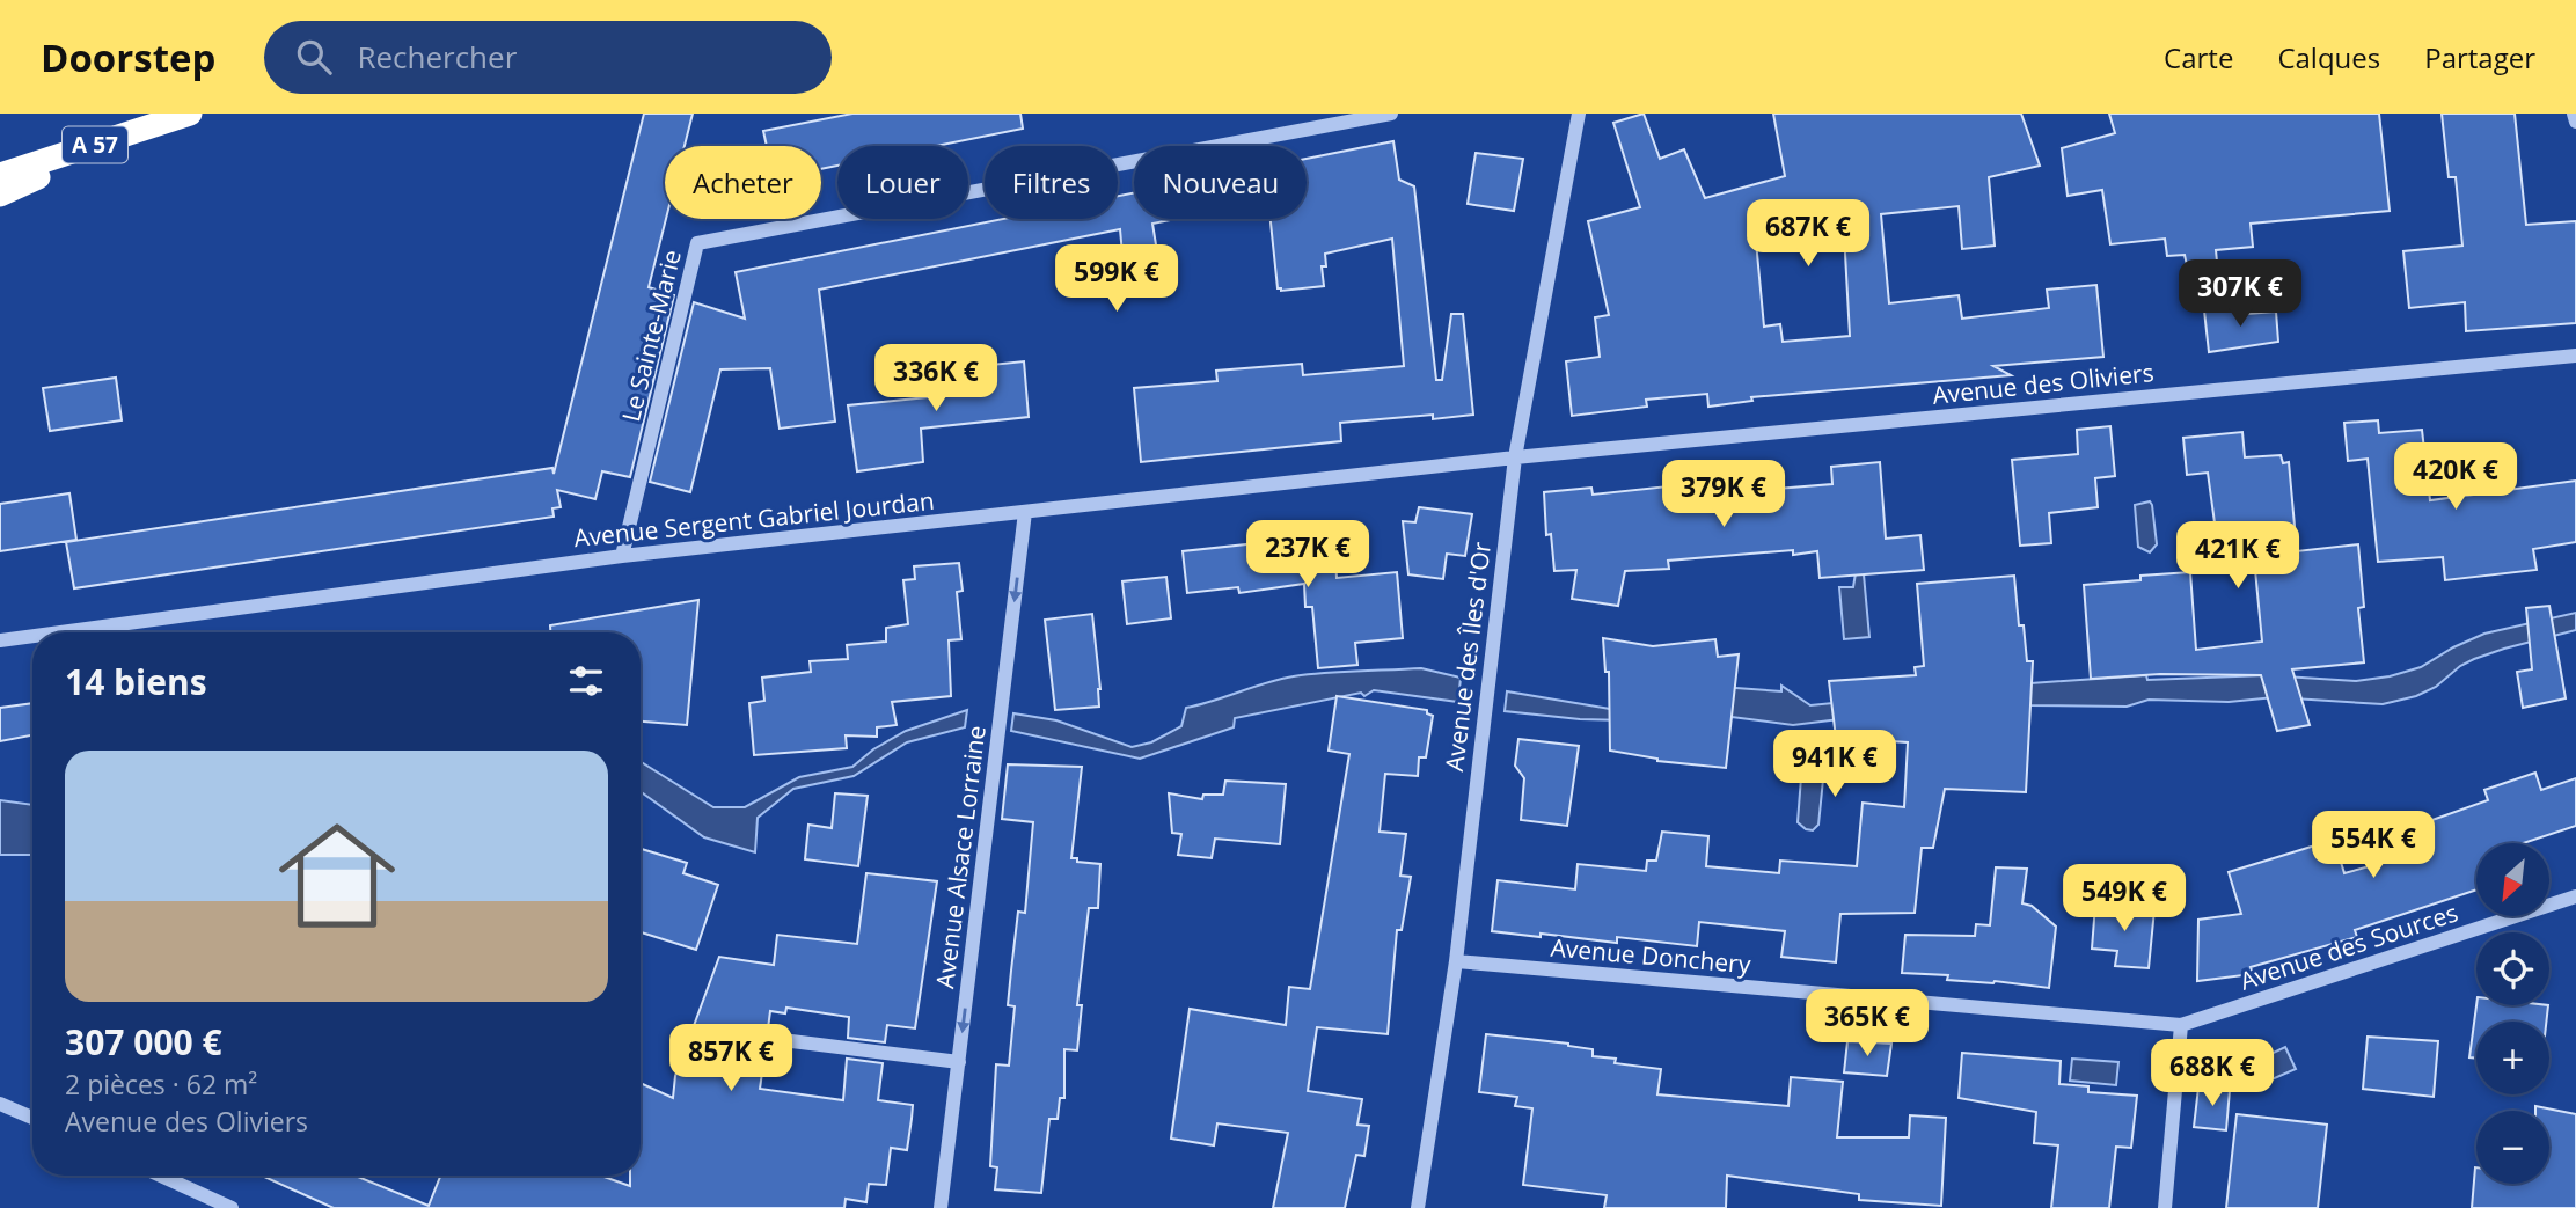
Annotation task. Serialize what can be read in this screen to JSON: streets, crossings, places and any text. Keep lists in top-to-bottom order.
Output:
{
  "streets": {
    "highway": ["A 57"],
    "street": [
      "Le Sainte-Marie",
      "Avenue des Oliviers",
      "Avenue Sergent Gabriel Jourdan",
      "Avenue des Îles d'Or",
      "Avenue Alsace Lorraine",
      "Avenue des Sources",
      "Avenue Donchery"
    ]
  },
  "crossings": [
    ["Le Sainte-Marie", "Avenue Sergent Gabriel Jourdan"],
    ["Avenue des Oliviers", "Avenue Sergent Gabriel Jourdan"],
    ["Avenue des Oliviers", "Avenue des Îles d'Or"],
    ["Avenue Sergent Gabriel Jourdan", "Avenue des Îles d'Or"],
    ["Avenue Sergent Gabriel Jourdan", "Avenue Alsace Lorraine"],
    ["Avenue des Îles d'Or", "Avenue Donchery"],
    ["Avenue des Sources", "Avenue Donchery"]
  ],
  "one_way": ["Avenue Alsace Lorraine"],
  "north": "bottom left",
  "page": {
    "header": "Doorstep",
    "search": "Rechercher",
    "nav": ["Carte", "Calques", "Partager"],
    "chip": [
      "Acheter",
      "Louer",
      "Filtres",
      "Nouveau"
    ],
    "price": [
      "687K €",
      "599K €",
      "307K €",
      "336K €",
      "420K €",
      "379K €",
      "237K €",
      "421K €",
      "941K €",
      "554K €",
      "549K €",
      "365K €",
      "857K €",
      "688K €"
    ],
    "heading": "14 biens",
    "list": [
      {
        "name": "307 000 €",
        "note": "2 pièces · 62 m² · Avenue des Oliviers"
      }
    ],
    "map_buttons": ["+", "−"]
  }
}
